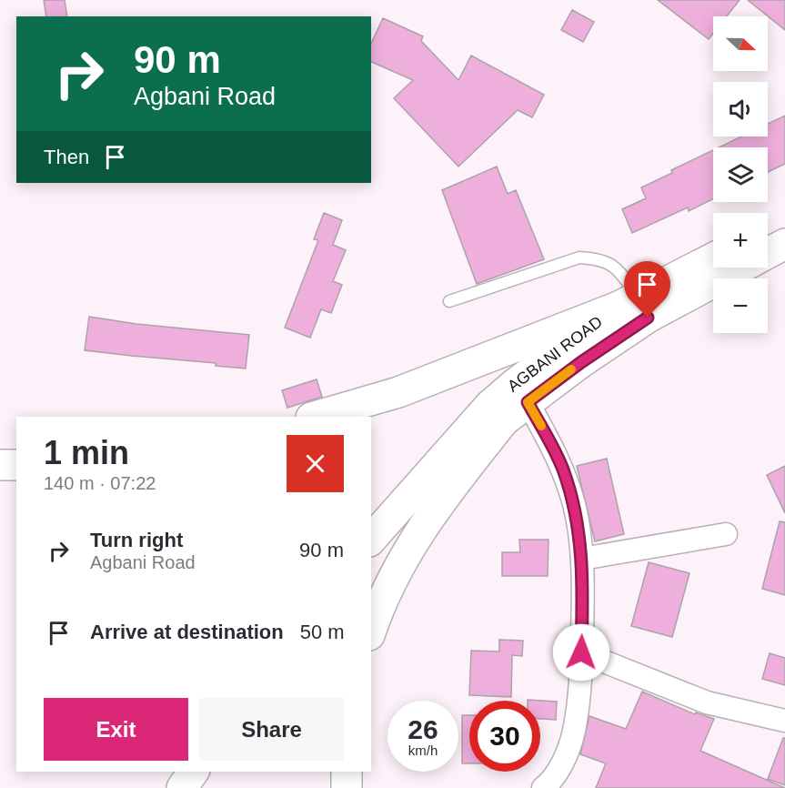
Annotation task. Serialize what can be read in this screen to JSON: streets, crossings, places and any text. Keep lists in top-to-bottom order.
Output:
{
  "streets": {
    "main road": ["AGBANI ROAD"]
  },
  "north": "right",
  "page": {
    "map_buttons": ["+", "−"],
    "turn": ["90 m", "Agbani Road"],
    "then": "Then",
    "heading": ["1 min", "140 m · 07:22"],
    "list": [
      {
        "name": "Turn right",
        "note": "Agbani Road",
        "value": "90 m"
      },
      {
        "name": "Arrive at destination",
        "value": "50 m"
      }
    ],
    "buttons": ["Exit", "Share"],
    "speed": "26 km/h",
    "limit": "30"
  }
}
